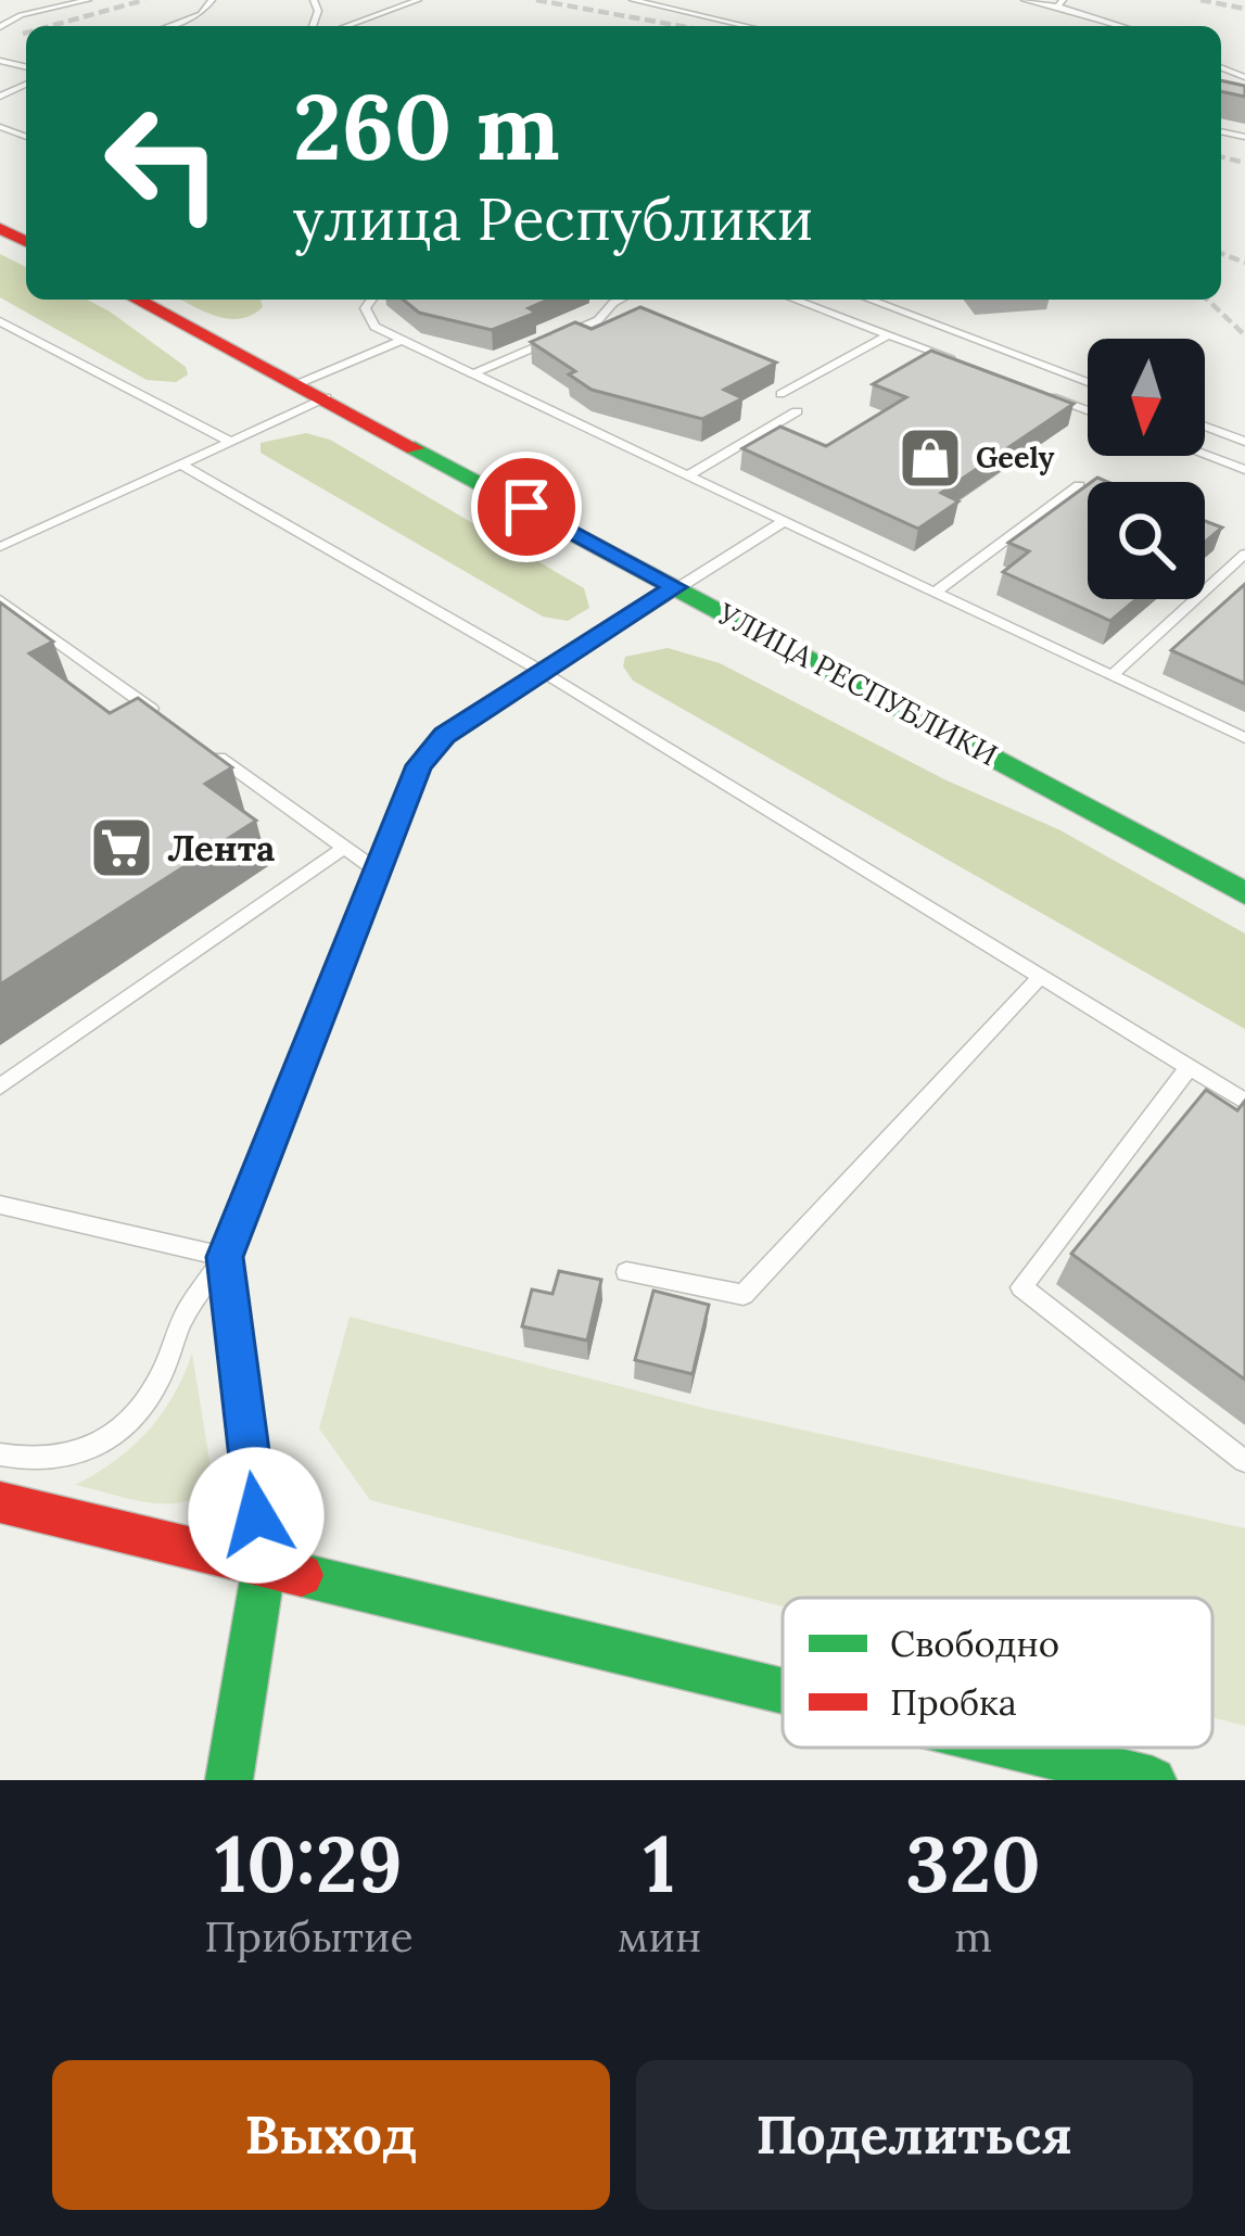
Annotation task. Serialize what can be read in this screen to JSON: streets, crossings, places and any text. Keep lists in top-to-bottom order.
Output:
{
  "streets": {
    "main road": ["УЛИЦА РЕСПУБЛИКИ"]
  },
  "places": {
    "shop": ["Geely"],
    "supermarket": ["Лента"]
  },
  "legend": ["Свободно", "Пробка"],
  "north": "bottom",
  "page": {
    "turn": ["260 m", "улица Республики"],
    "eta": [
      "10:29",
      "Прибытие",
      "1",
      "мин",
      "320",
      "m"
    ],
    "buttons": ["Выход", "Поделиться"]
  }
}
